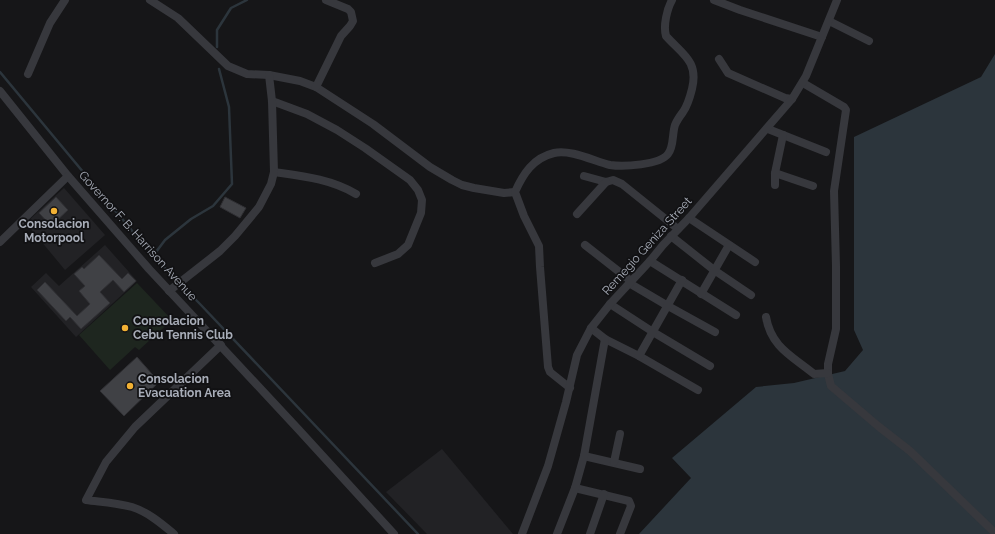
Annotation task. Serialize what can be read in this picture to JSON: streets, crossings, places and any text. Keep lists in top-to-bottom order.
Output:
{
  "streets": {
    "street": ["Governor F. B. Harrison Avenue", "Remegio Geniza Street"]
  },
  "places": ["Consolacion Motorpool", "Consolacion Cebu Tennis Club", "Consolacion Evacuation Area"]
}
